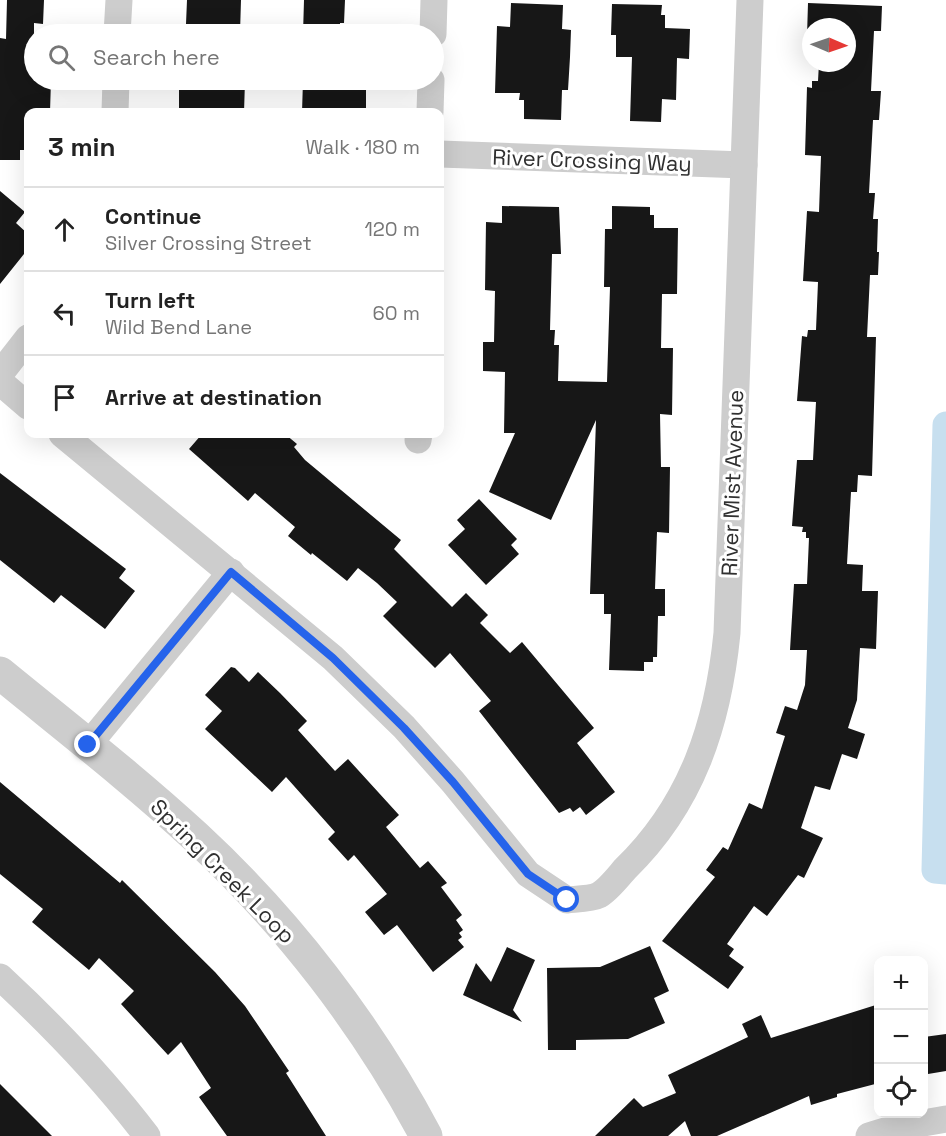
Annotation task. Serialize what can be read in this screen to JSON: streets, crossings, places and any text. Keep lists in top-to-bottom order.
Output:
{
  "streets": {
    "street": ["River Crossing Way", "River Mist Avenue", "Spring Creek Loop"]
  },
  "crossings": [
    ["River Crossing Way", "River Mist Avenue"]
  ],
  "north": "right",
  "page": {
    "search": "Search here",
    "heading": ["3 min", "Walk · 180 m"],
    "list": [
      ["Continue", "Silver Crossing Street", "120 m"],
      ["Turn left", "Wild Bend Lane", "60 m"],
      "Arrive at destination"
    ],
    "map_buttons": ["+", "−"]
  }
}
